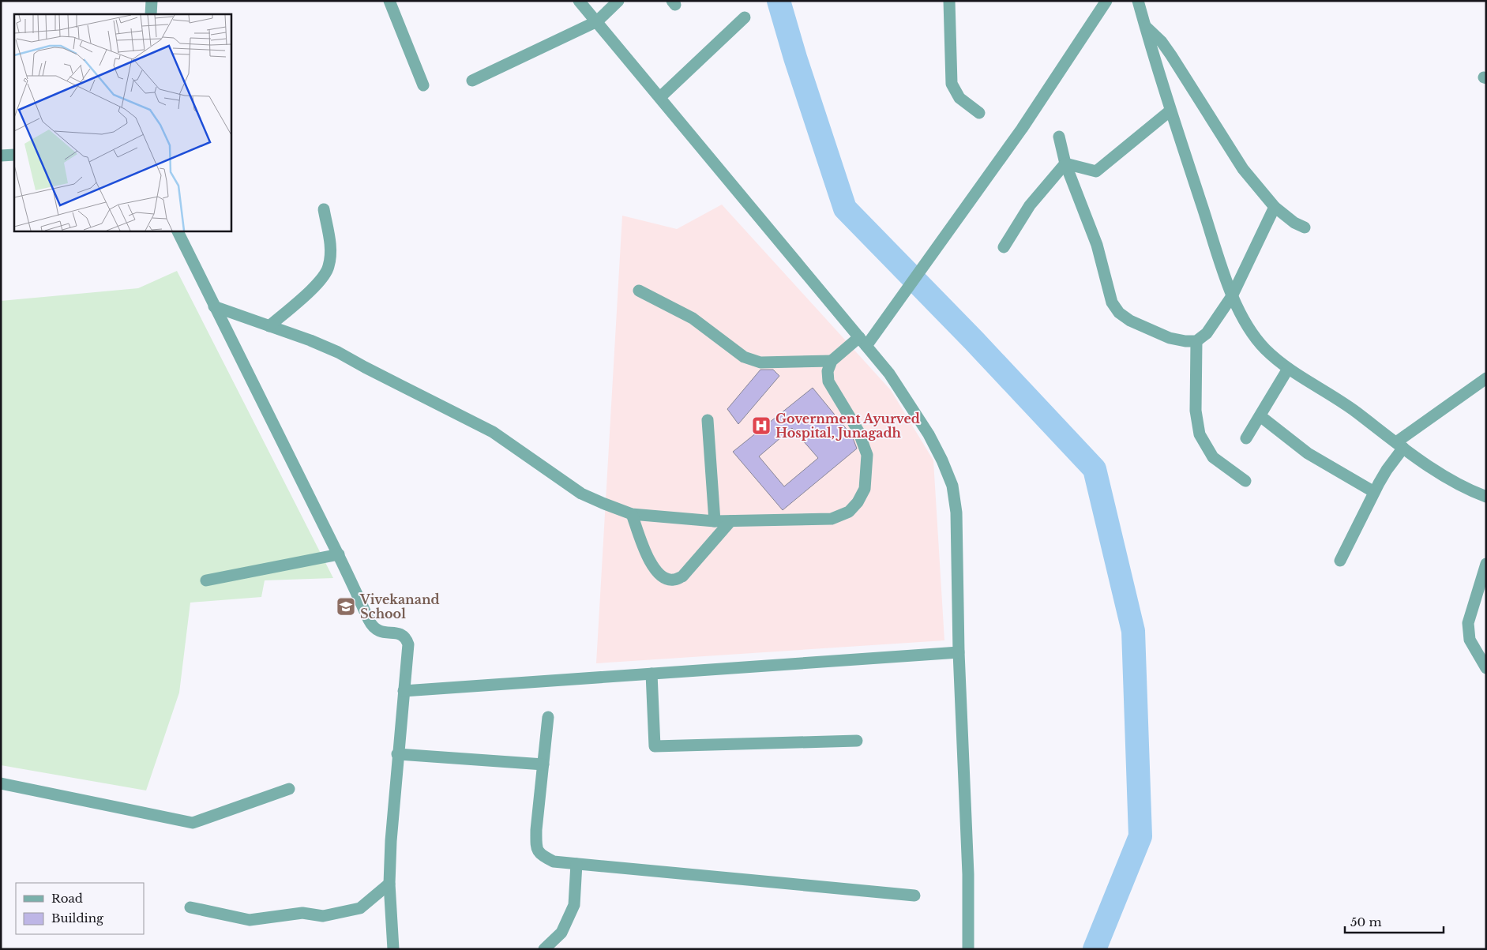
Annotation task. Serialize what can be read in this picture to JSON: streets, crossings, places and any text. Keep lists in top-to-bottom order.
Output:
{
  "places": {
    "hospital": ["Government Ayurved Hospital, Junagadh"],
    "school or university": ["Vivekanand School"]
  },
  "legend": ["Road", "Building"],
  "scale_bar": "50 m"
}
